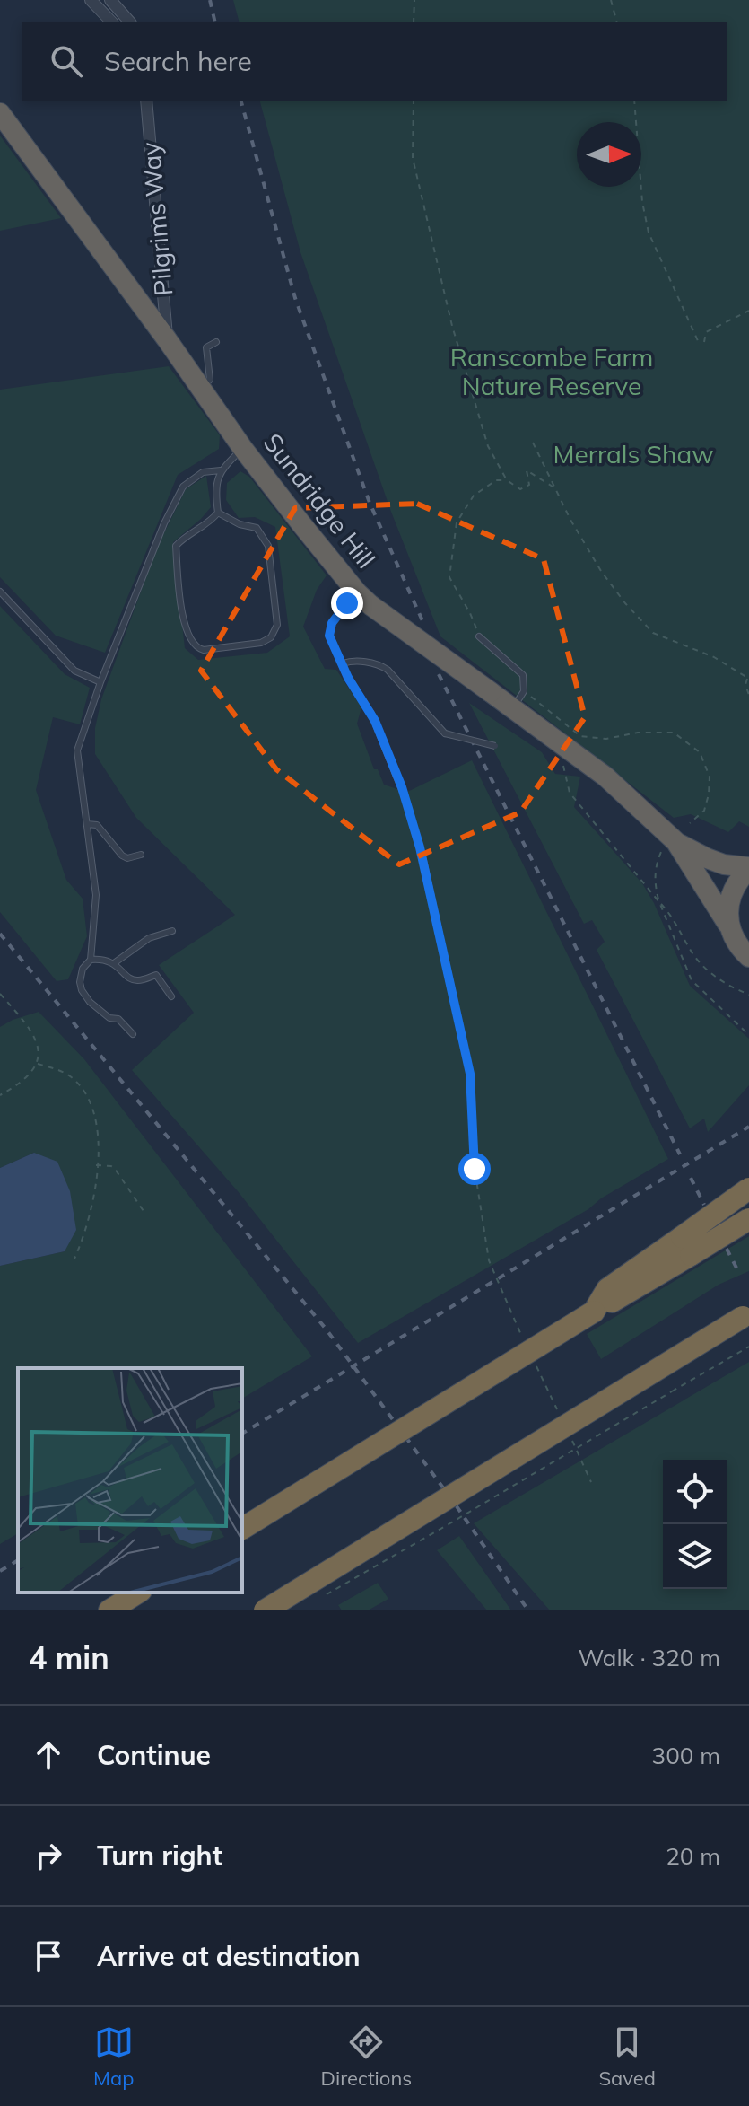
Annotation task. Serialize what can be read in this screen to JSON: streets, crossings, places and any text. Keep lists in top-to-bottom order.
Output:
{
  "streets": {
    "highway": ["Sundridge Hill"],
    "street": ["Pilgrims Way"]
  },
  "crossings": [
    ["Pilgrims Way", "Sundridge Hill"]
  ],
  "parks": ["Ranscombe Farm Nature Reserve", "Merrals Shaw"],
  "north": "right",
  "page": {
    "search": "Search here",
    "heading": ["4 min", "Walk · 320 m"],
    "list": [
      ["Continue", "300 m"],
      ["Turn right", "20 m"],
      "Arrive at destination"
    ],
    "nav": ["Map", "Directions", "Saved"]
  }
}
